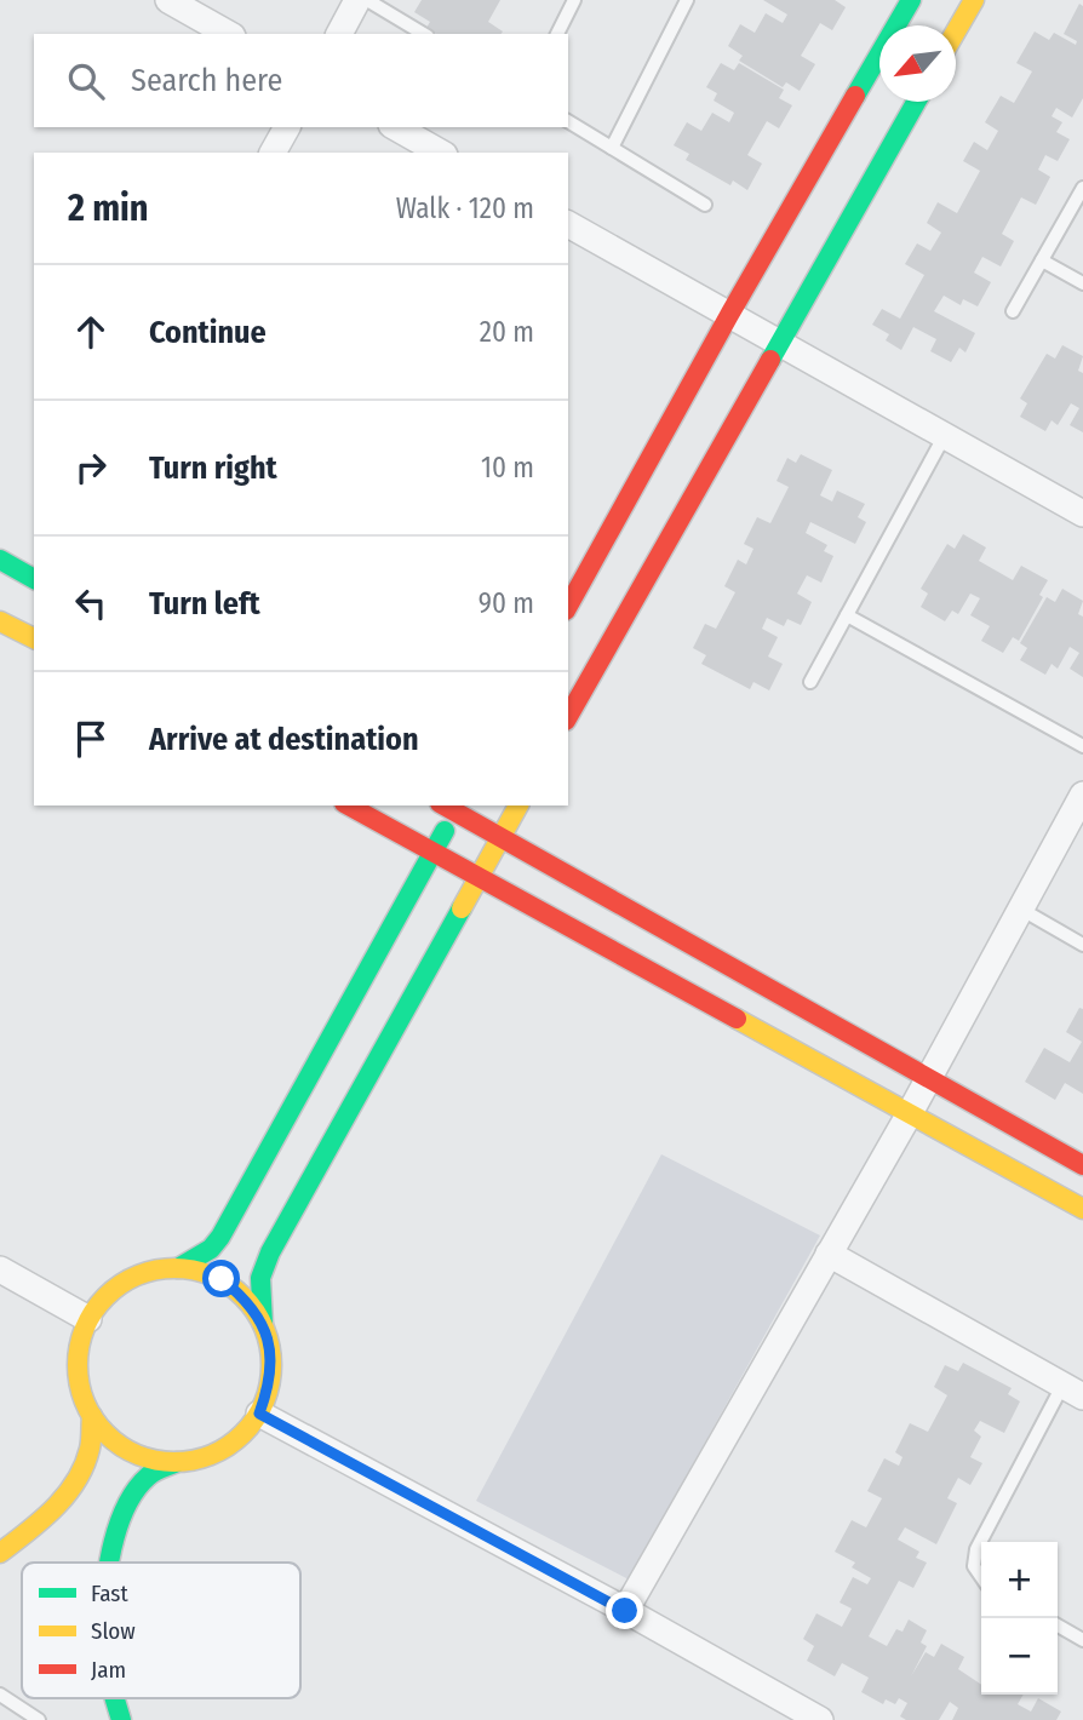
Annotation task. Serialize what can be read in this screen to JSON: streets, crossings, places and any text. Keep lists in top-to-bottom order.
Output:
{
  "legend": ["Fast", "Slow", "Jam"],
  "north": "bottom left",
  "page": {
    "search": "Search here",
    "heading": ["2 min", "Walk · 120 m"],
    "list": [
      ["Continue", "20 m"],
      ["Turn right", "10 m"],
      ["Turn left", "90 m"],
      "Arrive at destination"
    ],
    "map_buttons": ["+", "−"]
  }
}
